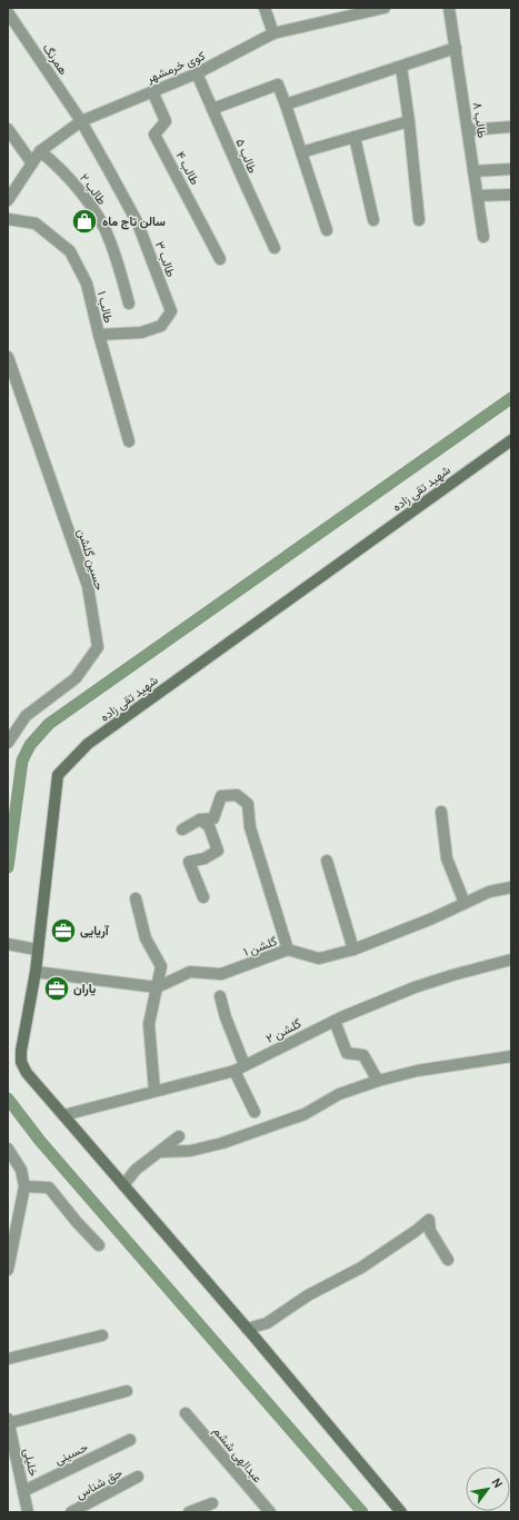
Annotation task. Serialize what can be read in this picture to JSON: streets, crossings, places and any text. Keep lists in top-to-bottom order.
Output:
{
  "streets": {
    "main road": ["شهید تقی زاده"],
    "street": [
      "همرنگ",
      "کوی خرمشهر",
      "طالب ۸",
      "طالب ۵",
      "طالب ۴",
      "طالب ۲",
      "طالب ۳",
      "طالب ۱",
      "حسین گلشن",
      "گلشن ۱",
      "گلشن ۲",
      "حسینی",
      "عبدالهی ششم",
      "خلیلی",
      "حق شناس"
    ]
  },
  "crossings": [
    ["همرنگ", "کوی خرمشهر"],
    ["همرنگ", "طالب ۳"],
    ["کوی خرمشهر", "طالب ۵"],
    ["کوی خرمشهر", "طالب ۴"],
    ["کوی خرمشهر", "طالب ۲"],
    ["کوی خرمشهر", "طالب ۳"],
    ["طالب ۳", "طالب ۱"],
    ["شهید تقی زاده", "گلشن ۲"],
    ["حسینی", "خلیلی"]
  ],
  "places": {
    "shop": ["سالن تاج ماه"],
    "office": ["آریایی", "یاران"]
  },
  "north": "top right"
}
